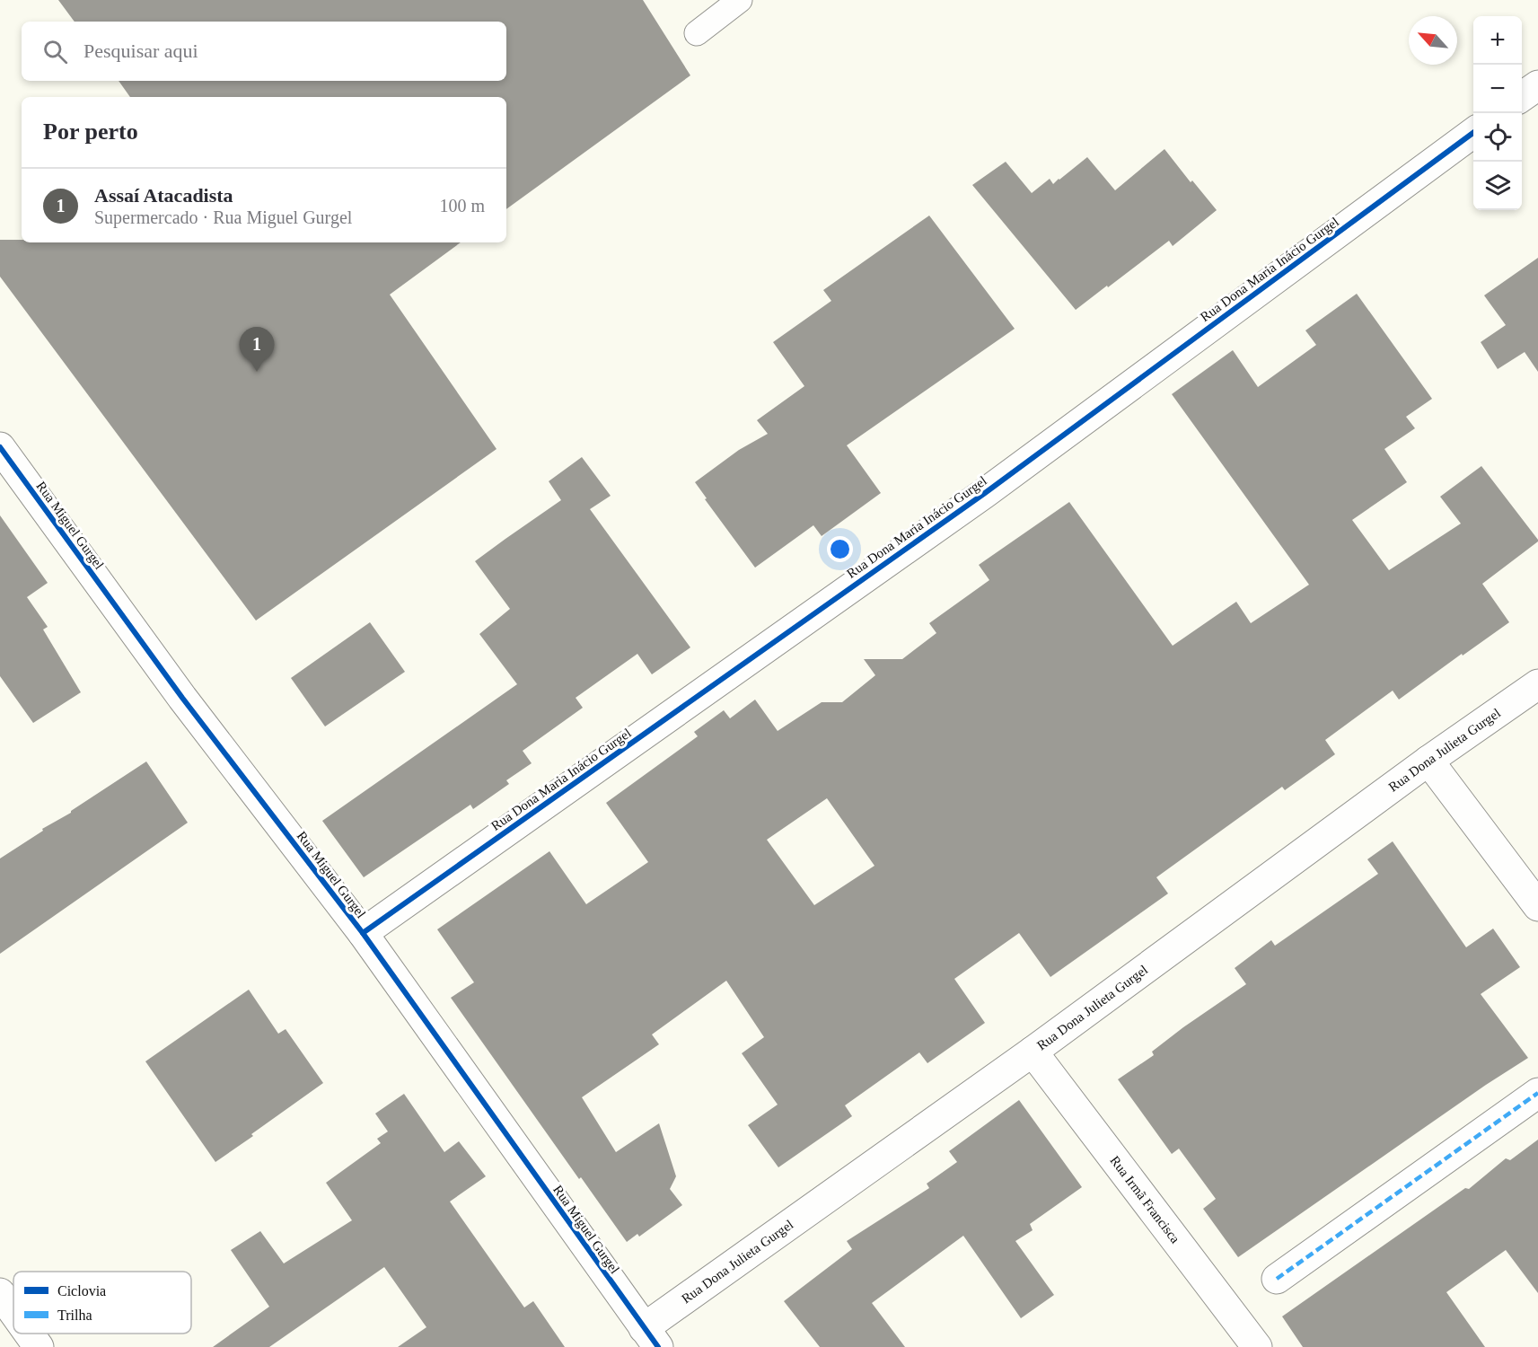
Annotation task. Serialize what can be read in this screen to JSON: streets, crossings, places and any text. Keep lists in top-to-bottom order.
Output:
{
  "streets": {
    "street": [
      "Rua Dona Maria Inácio Gurgel",
      "Rua Miguel Gurgel",
      "Rua Dona Julieta Gurgel",
      "Rua Irmã Francisca"
    ]
  },
  "crossings": [
    ["Rua Dona Maria Inácio Gurgel", "Rua Miguel Gurgel"],
    ["Rua Miguel Gurgel", "Rua Dona Julieta Gurgel"],
    ["Rua Dona Julieta Gurgel", "Rua Irmã Francisca"]
  ],
  "legend": ["Ciclovia", "Trilha"],
  "north": "top left",
  "page": {
    "map_buttons": ["+", "−"],
    "search": "Pesquisar aqui",
    "heading": "Por perto",
    "list": [
      {
        "mark": "1",
        "name": "Assaí Atacadista",
        "note": "Supermercado · Rua Miguel Gurgel",
        "value": "100 m"
      }
    ],
    "pins": "1"
  }
}
